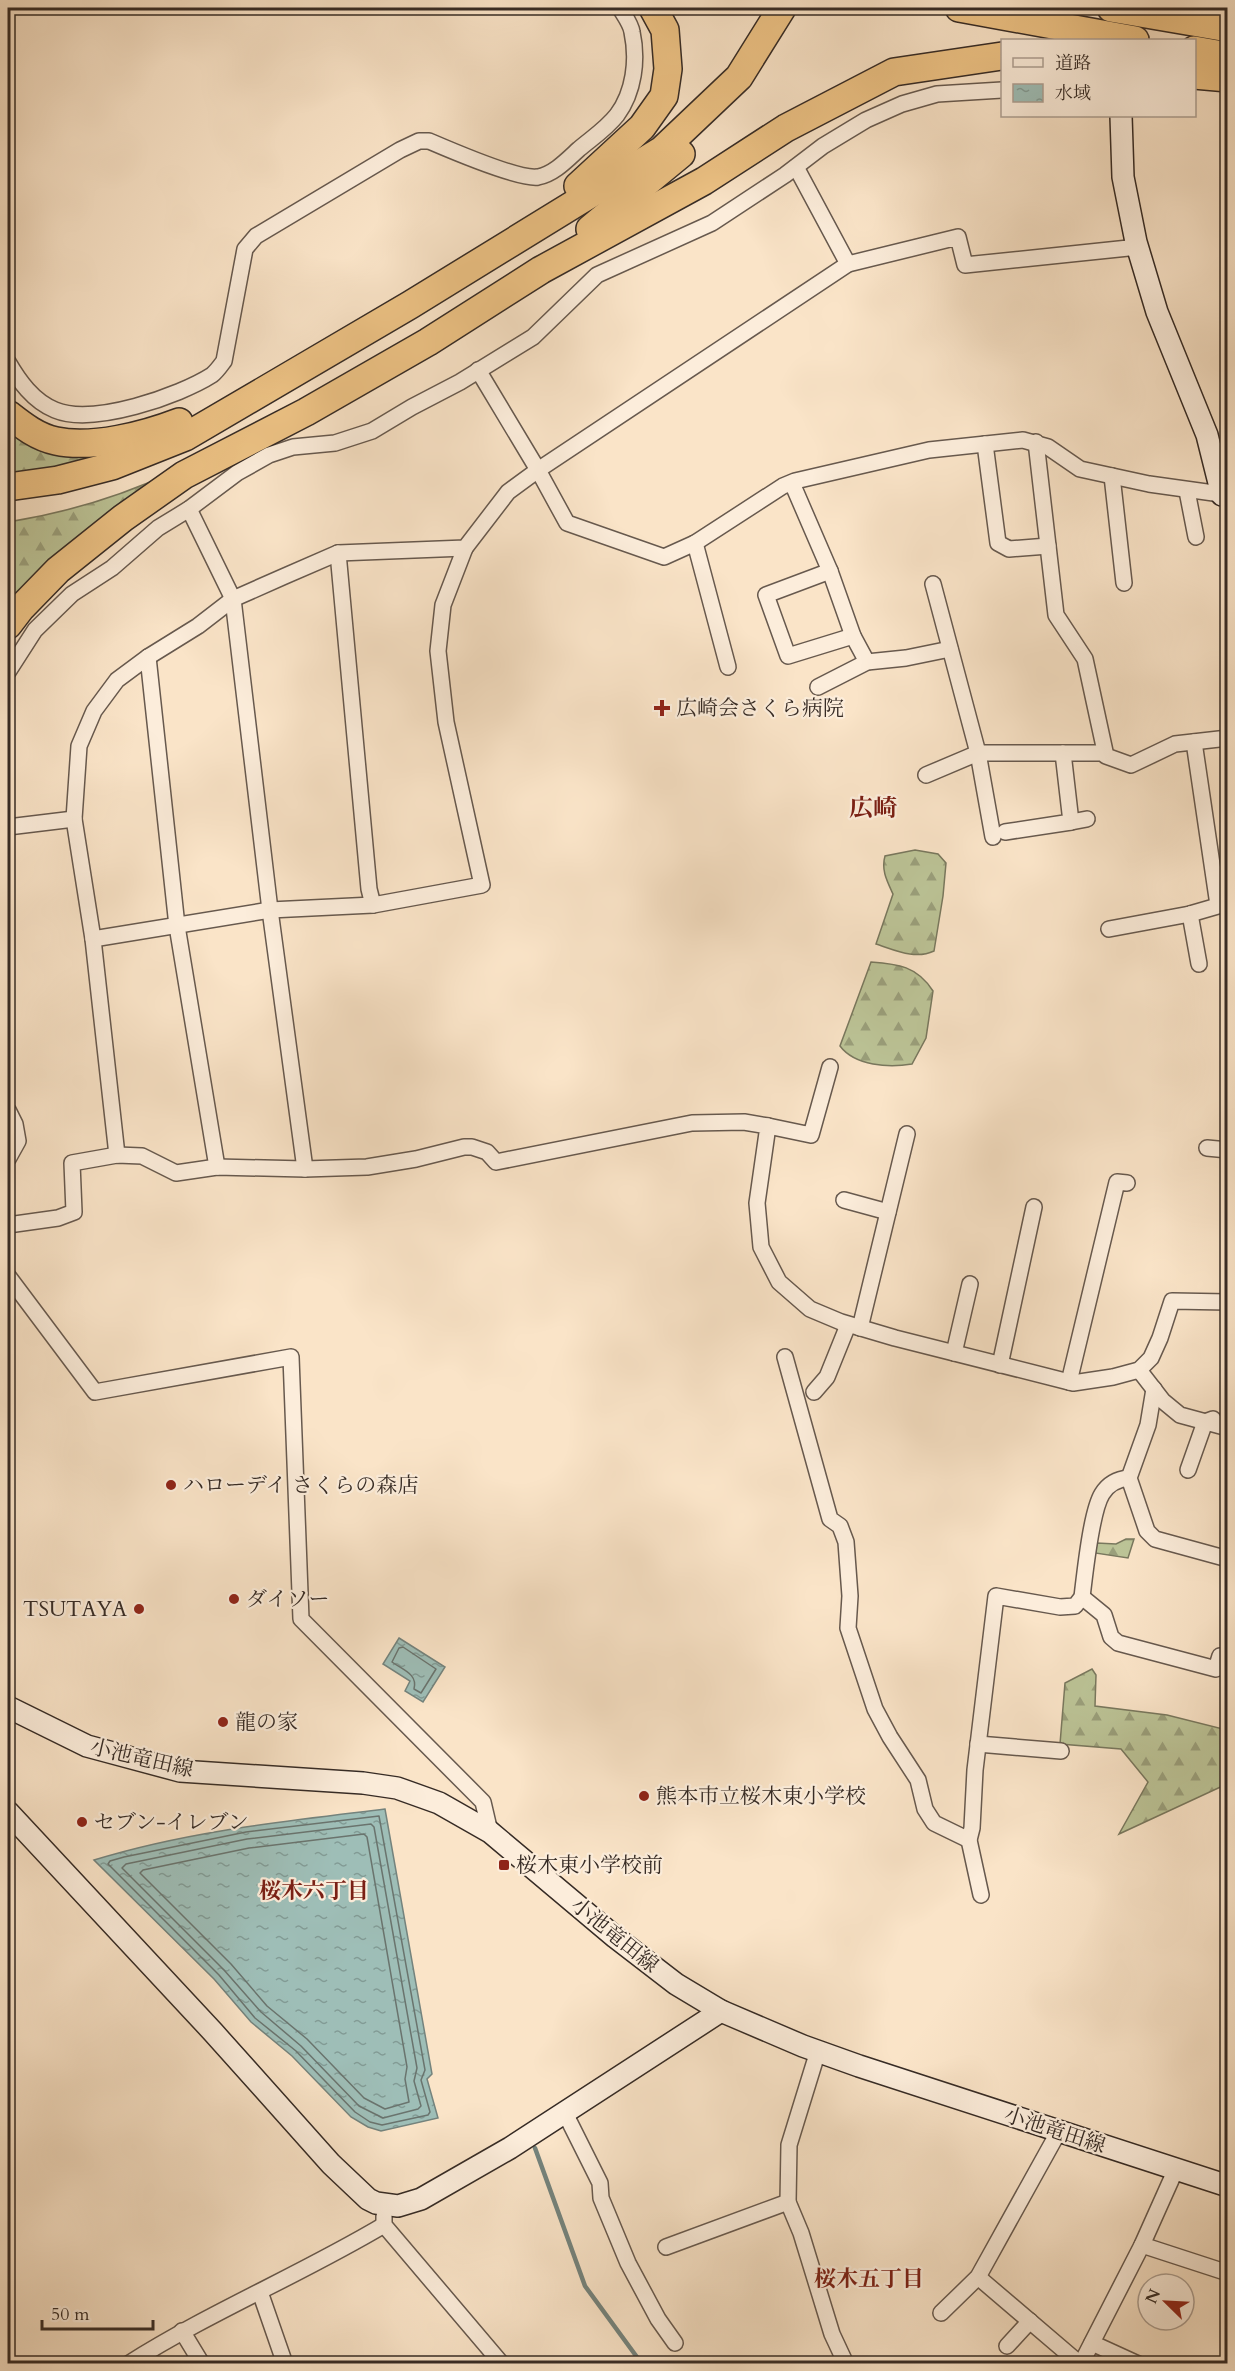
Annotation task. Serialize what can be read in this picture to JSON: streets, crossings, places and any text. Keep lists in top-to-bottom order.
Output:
{
  "streets": {
    "main road": ["小池竜田線"]
  },
  "districts": ["広崎", "桜木六丁目", "桜木五丁目"],
  "places": {
    "health": ["広崎会さくら病院"],
    "other": [
      "ハローデイ さくらの森店",
      "ダイソー",
      "TSUTAYA",
      "龍の家",
      "熊本市立桜木東小学校",
      "セブン-イレブン"
    ],
    "transit": ["桜木東小学校前"]
  },
  "legend": ["道路", "水域"],
  "scale_bar": "50 m",
  "north": "top left"
}
